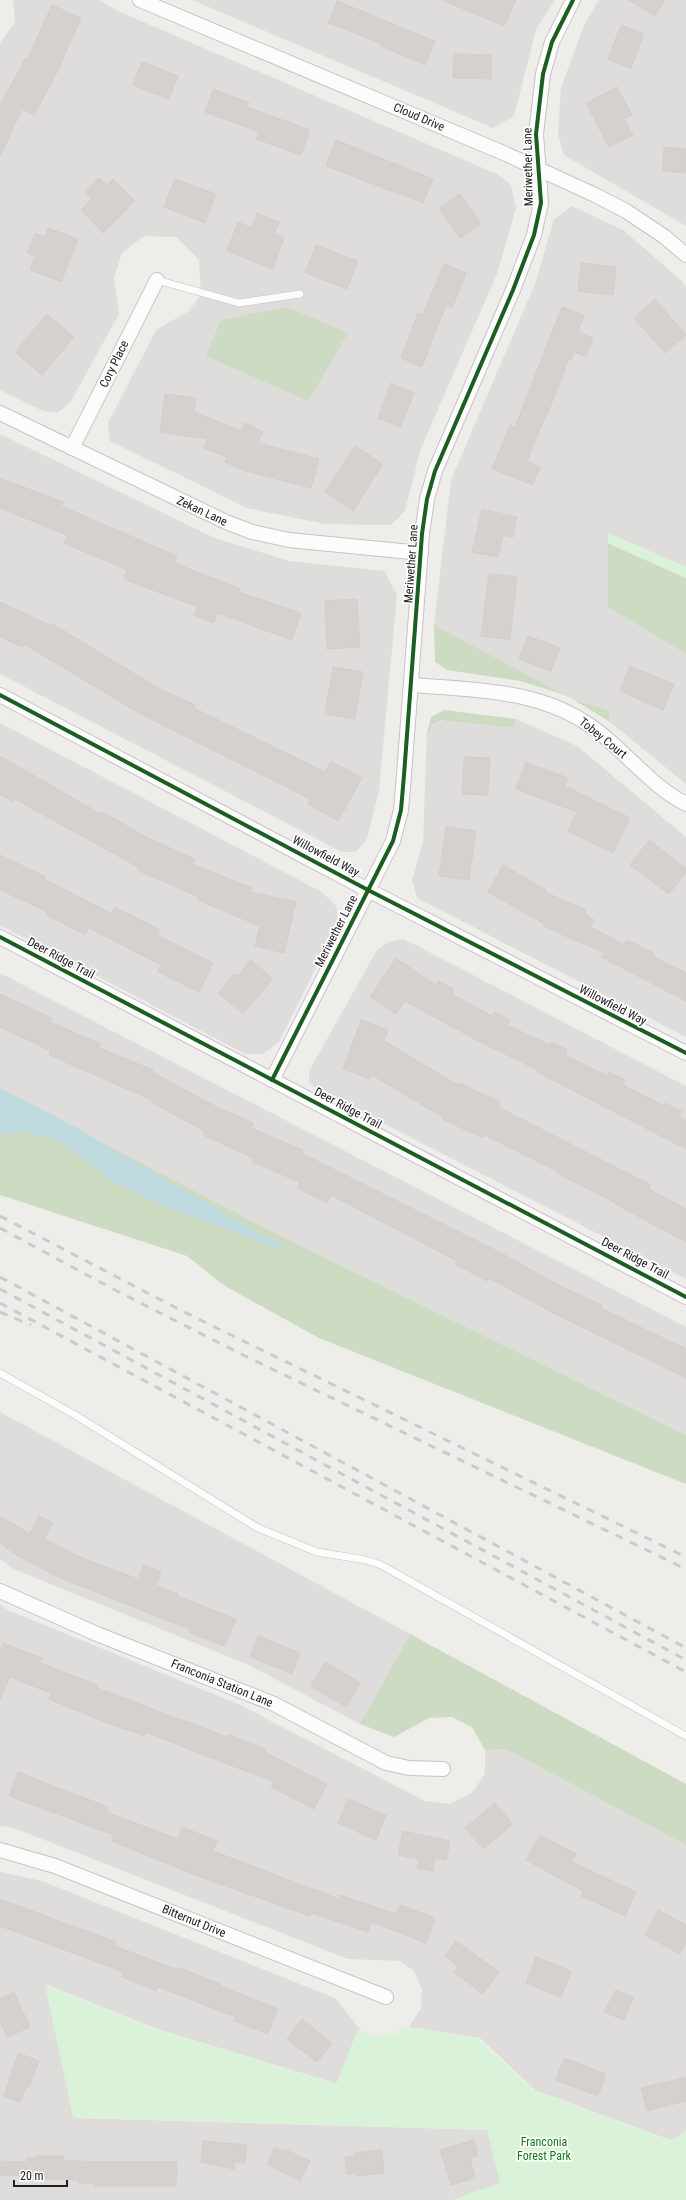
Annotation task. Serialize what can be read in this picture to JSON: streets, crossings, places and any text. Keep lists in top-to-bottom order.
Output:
{
  "streets": {
    "street": [
      "Cloud Drive",
      "Meriwether Lane",
      "Cory Place",
      "Zekan Lane",
      "Tobey Court",
      "Willowfield Way",
      "Deer Ridge Trail",
      "Franconia Station Lane",
      "Bitternut Drive"
    ]
  },
  "crossings": [
    ["Cloud Drive", "Meriwether Lane"],
    ["Meriwether Lane", "Zekan Lane"],
    ["Meriwether Lane", "Tobey Court"],
    ["Meriwether Lane", "Willowfield Way"],
    ["Meriwether Lane", "Deer Ridge Trail"],
    ["Cory Place", "Zekan Lane"]
  ],
  "parks": ["Franconia Forest Park"],
  "scale_bar": "20 m"
}
